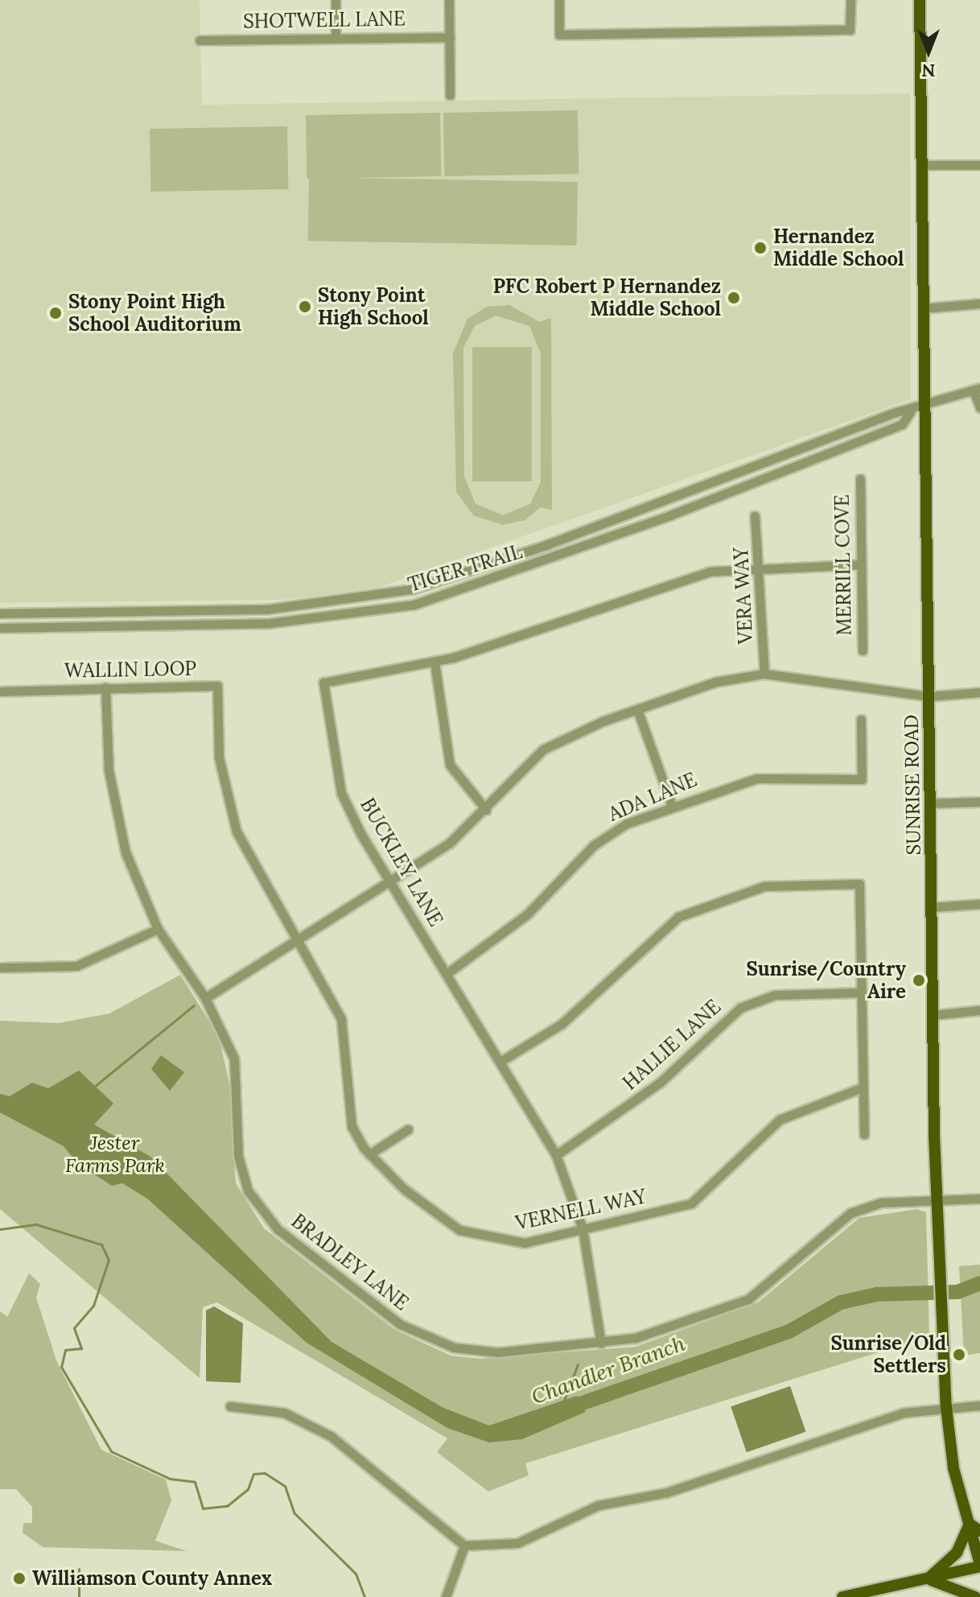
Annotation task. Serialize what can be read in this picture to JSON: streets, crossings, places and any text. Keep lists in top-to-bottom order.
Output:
{
  "streets": {
    "main road": ["SUNRISE ROAD"],
    "street": [
      "SHOTWELL LANE",
      "MERRILL COVE",
      "TIGER TRAIL",
      "VERA WAY",
      "WALLIN LOOP",
      "ADA LANE",
      "BUCKLEY LANE",
      "HALLIE LANE",
      "VERNELL WAY",
      "BRADLEY LANE"
    ]
  },
  "crossings": [
    ["MERRILL COVE", "BUCKLEY LANE"],
    ["TIGER TRAIL", "SUNRISE ROAD"],
    ["VERA WAY", "BUCKLEY LANE"],
    ["WALLIN LOOP", "VERNELL WAY"],
    ["WALLIN LOOP", "BRADLEY LANE"],
    ["SUNRISE ROAD", "BRADLEY LANE"],
    ["ADA LANE", "BUCKLEY LANE"],
    ["BUCKLEY LANE", "HALLIE LANE"],
    ["BUCKLEY LANE", "VERNELL WAY"],
    ["BUCKLEY LANE", "BRADLEY LANE"]
  ],
  "water": ["Chandler Branch"],
  "parks": ["Jester Farms Park"],
  "places": [
    "Hernandez Middle School",
    "PFC Robert P Hernandez Middle School",
    "Stony Point High School",
    "Stony Point High School Auditorium",
    "Sunrise/Country Aire",
    "Sunrise/Old Settlers",
    "Williamson County Annex"
  ],
  "north": "bottom"
}
